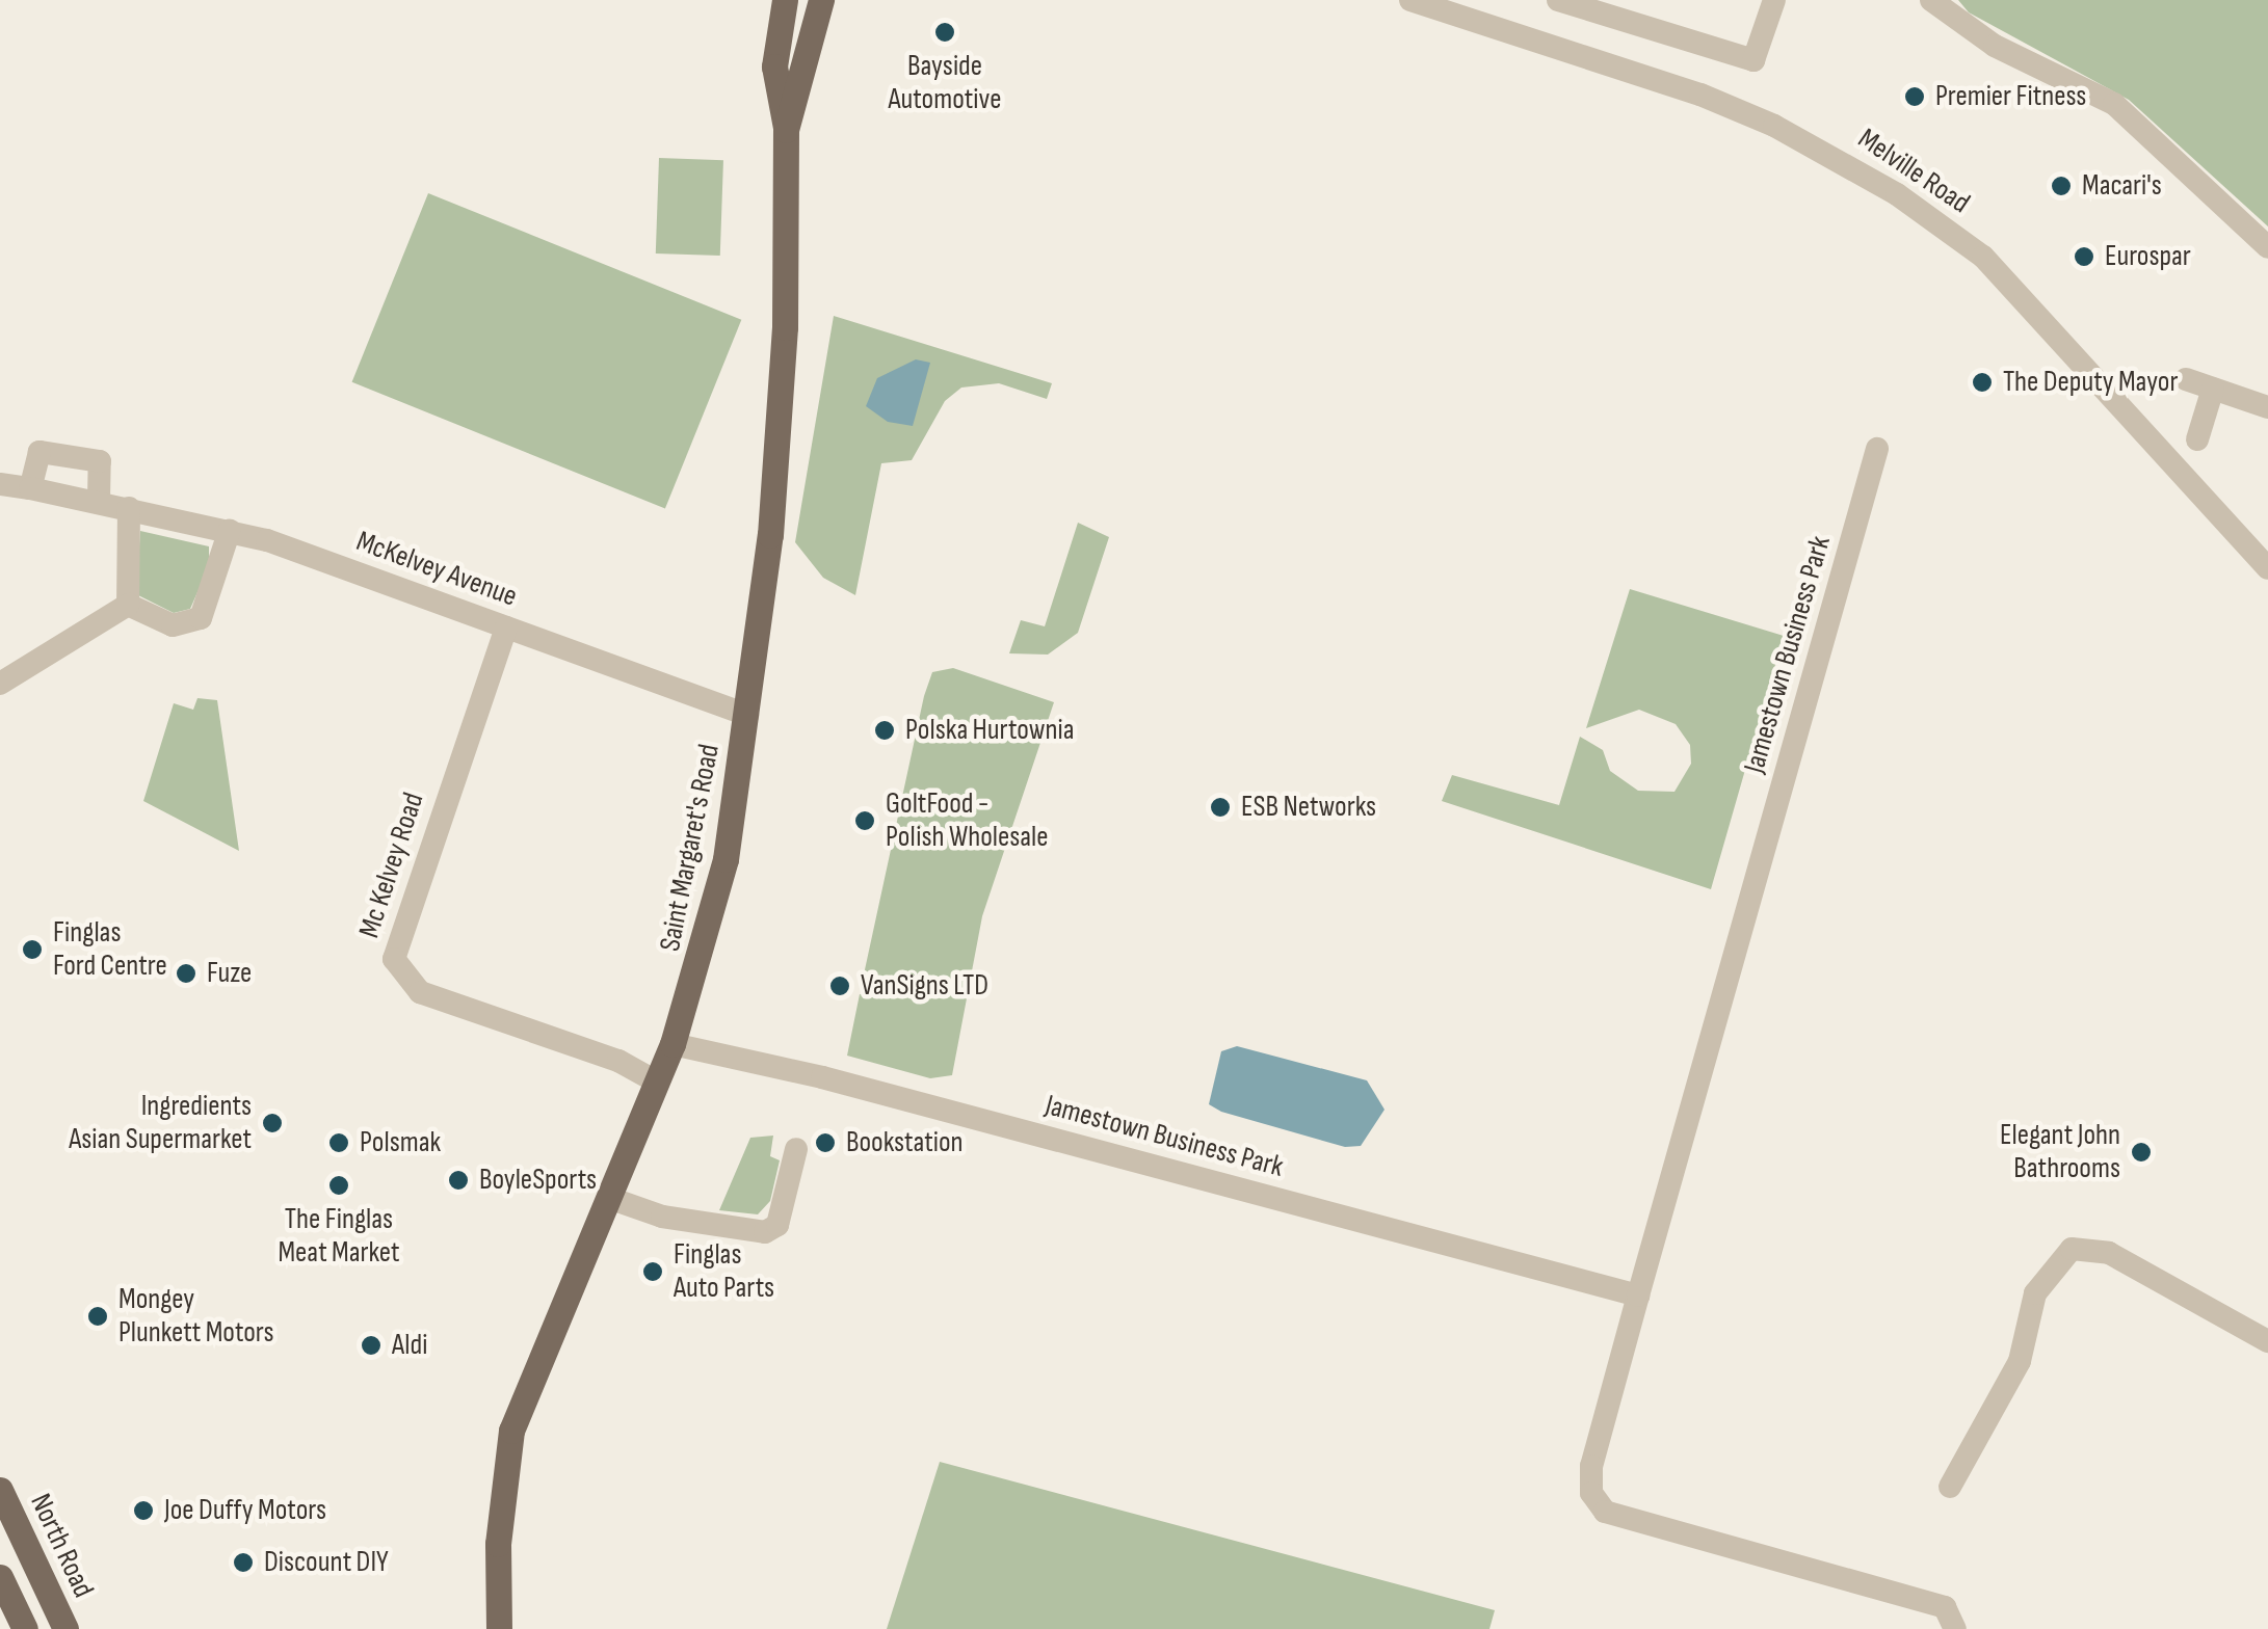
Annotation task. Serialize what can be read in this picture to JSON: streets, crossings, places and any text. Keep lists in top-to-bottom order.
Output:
{
  "streets": {
    "main road": ["Saint Margaret's Road", "North Road"],
    "street": [
      "Melville Road",
      "McKelvey Avenue",
      "Jamestown Business Park",
      "Mc Kelvey Road"
    ]
  },
  "crossings": [
    ["McKelvey Avenue", "Saint Margaret's Road"],
    ["McKelvey Avenue", "Mc Kelvey Road"],
    ["Jamestown Business Park", "Saint Margaret's Road"],
    ["Saint Margaret's Road", "Mc Kelvey Road"]
  ],
  "places": [
    "Bayside Automotive",
    "Premier Fitness",
    "Macari's",
    "Eurospar",
    "The Deputy Mayor",
    "Polska Hurtownia",
    "ESB Networks",
    "GoltFood - Polish Wholesale",
    "Finglas Ford Centre",
    "Fuze",
    "VanSigns LTD",
    "Ingredients Asian Supermarket",
    "Polsmak",
    "Bookstation",
    "Elegant John Bathrooms",
    "BoyleSports",
    "The Finglas Meat Market",
    "Finglas Auto Parts",
    "Mongey Plunkett Motors",
    "Aldi",
    "Joe Duffy Motors",
    "Discount DIY"
  ]
}
